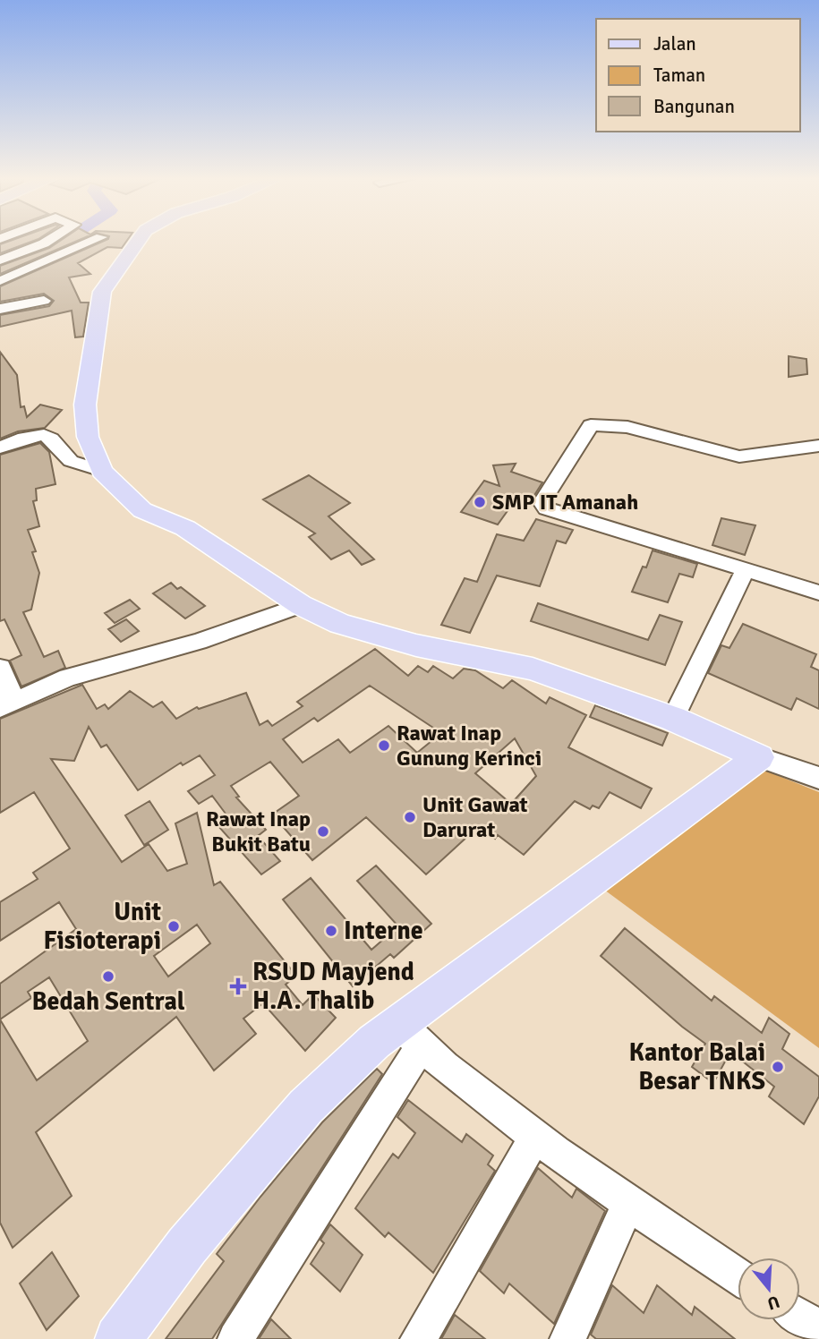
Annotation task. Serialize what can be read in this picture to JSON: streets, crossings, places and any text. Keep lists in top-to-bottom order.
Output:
{
  "places": {
    "other": [
      "SMP IT Amanah",
      "Rawat Inap Gunung Kerinci",
      "Unit Gawat Darurat",
      "Rawat Inap Bukit Batu",
      "Unit Fisioterapi",
      "Interne",
      "Bedah Sentral",
      "Kantor Balai Besar TNKS"
    ],
    "health": ["RSUD Mayjend H.A. Thalib"]
  },
  "legend": ["Jalan", "Taman", "Bangunan"],
  "north": "bottom"
}
